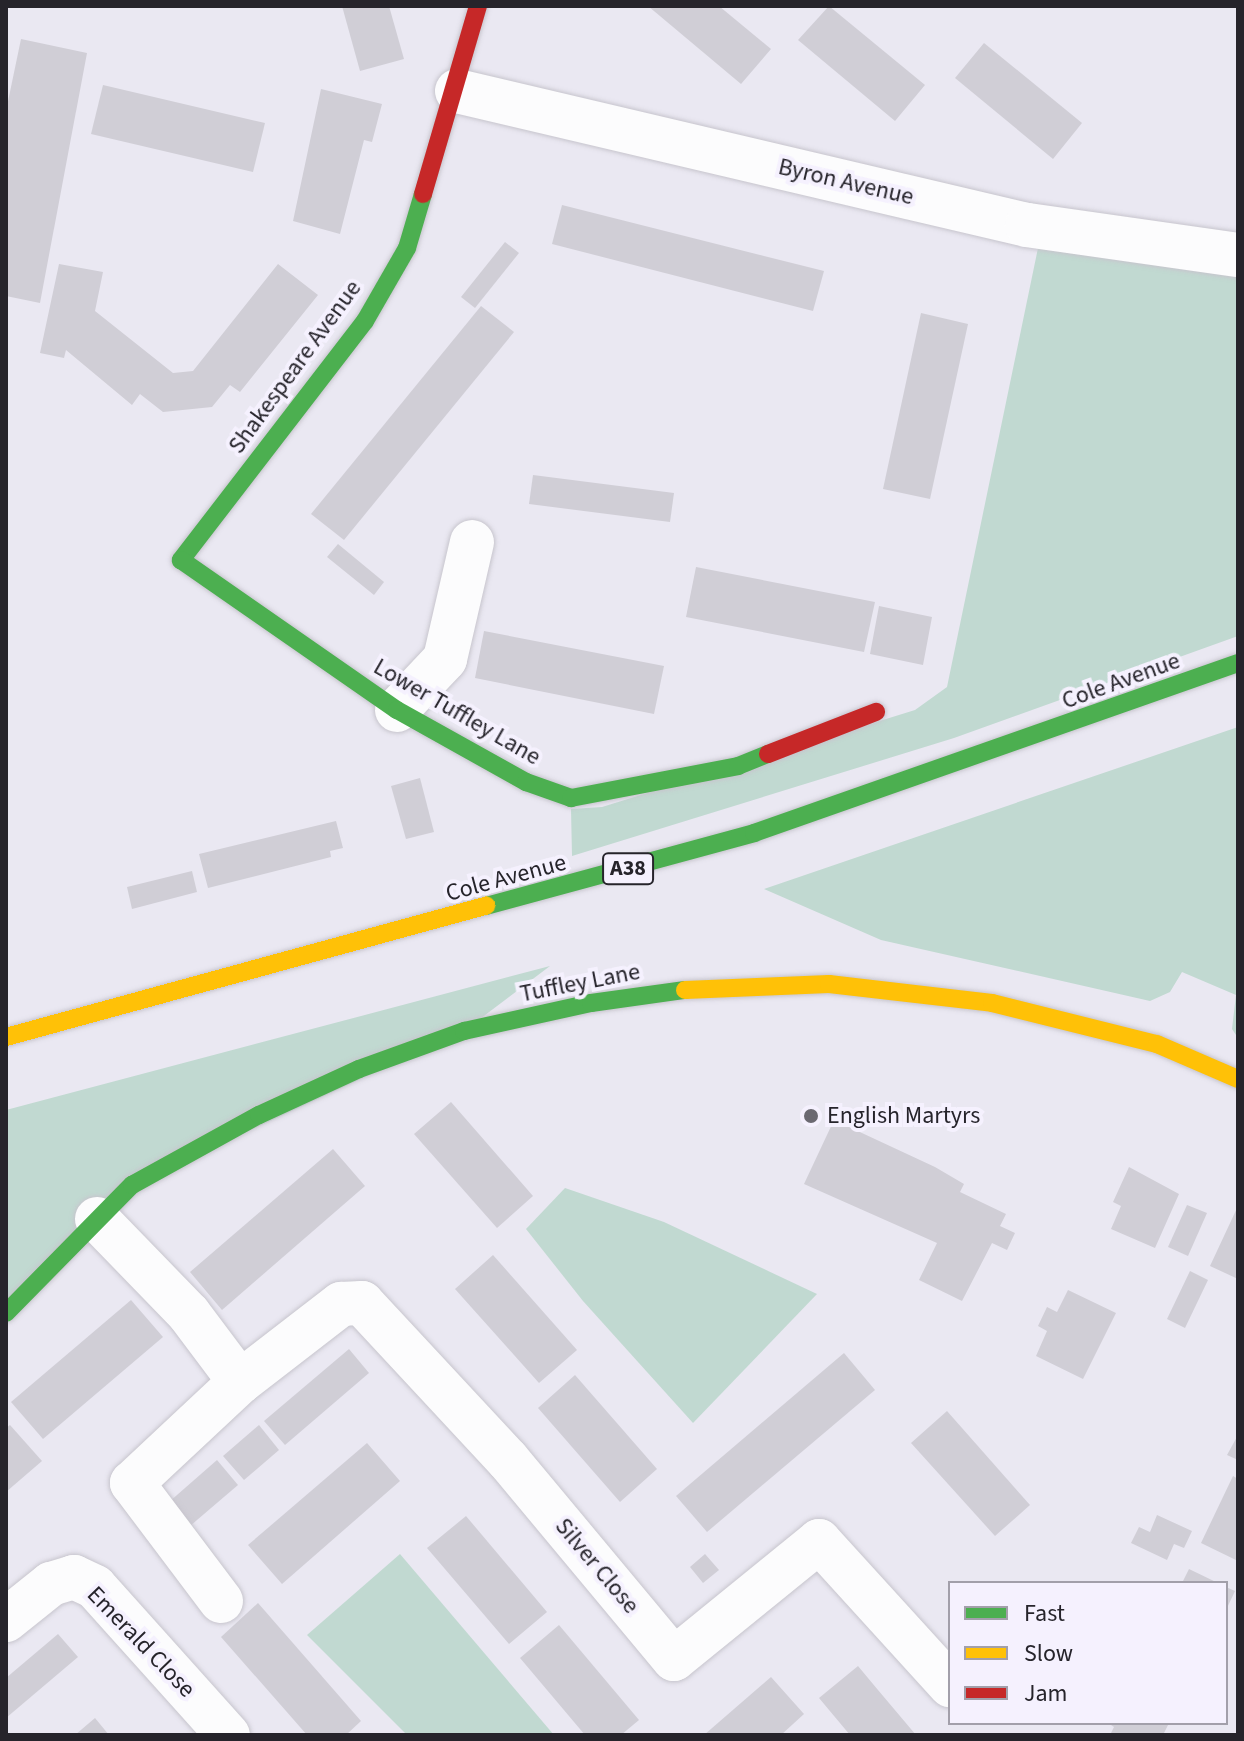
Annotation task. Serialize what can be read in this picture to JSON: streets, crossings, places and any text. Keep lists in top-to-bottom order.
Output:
{
  "streets": {
    "main road": [
      "Shakespeare Avenue",
      "Cole Avenue",
      "Lower Tuffley Lane",
      "A38",
      "Tuffley Lane"
    ],
    "street": ["Byron Avenue", "Silver Close", "Emerald Close"]
  },
  "crossings": [
    ["Byron Avenue", "Shakespeare Avenue"],
    ["Shakespeare Avenue", "Lower Tuffley Lane"]
  ],
  "places": ["English Martyrs"],
  "legend": ["Fast", "Slow", "Jam"]
}
